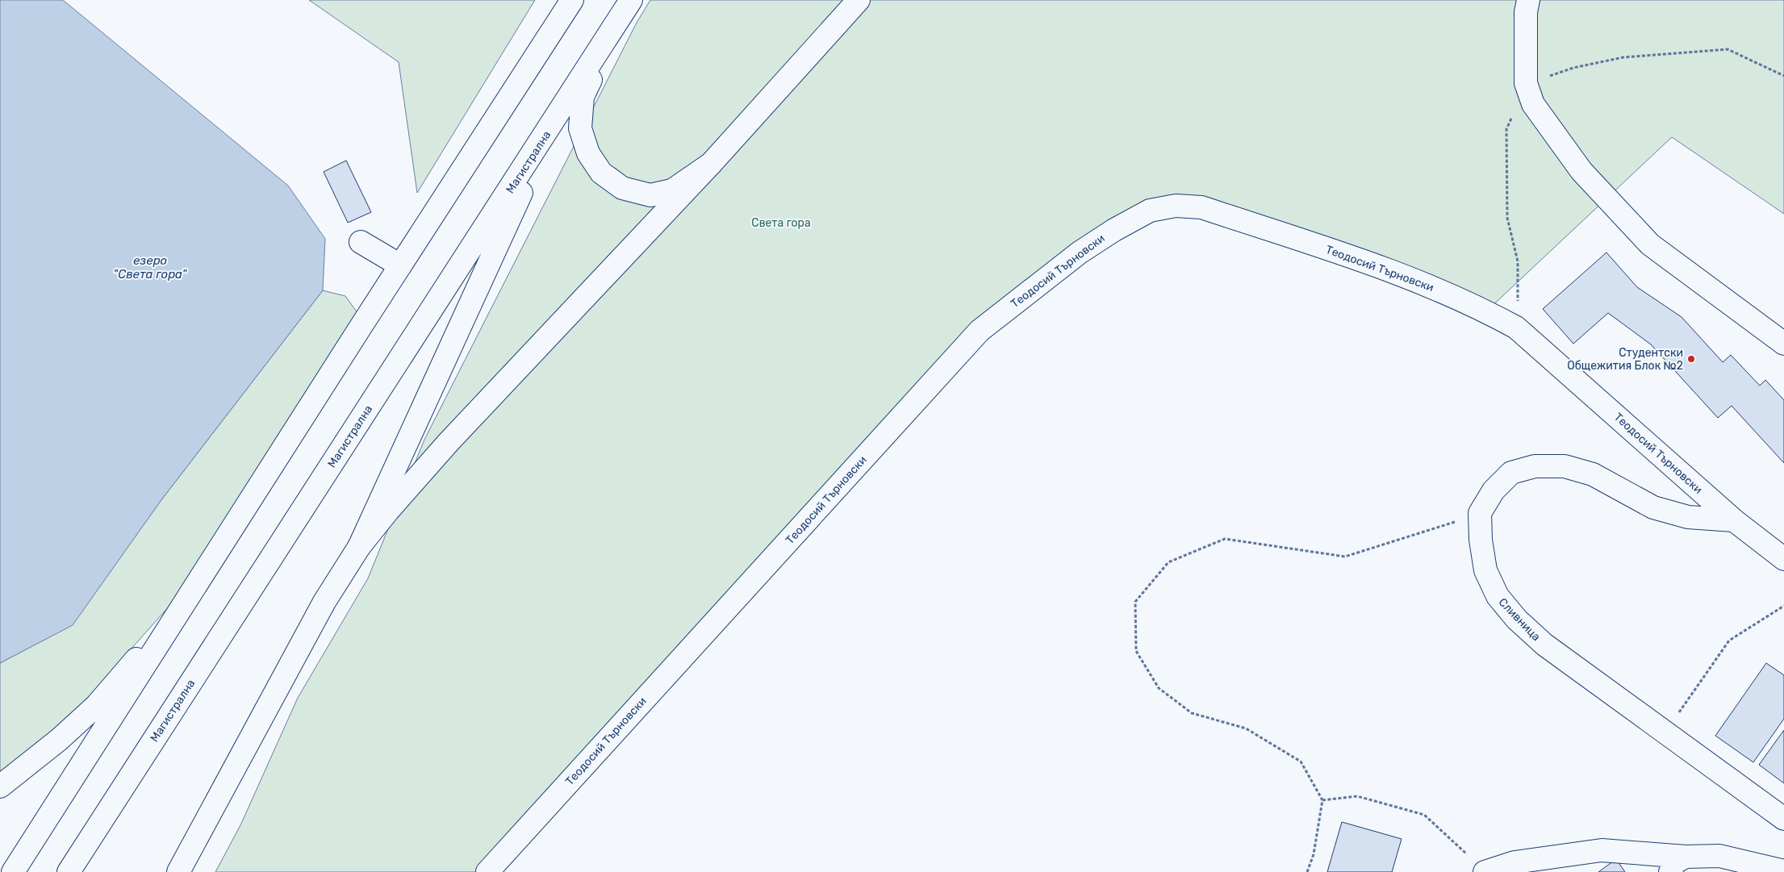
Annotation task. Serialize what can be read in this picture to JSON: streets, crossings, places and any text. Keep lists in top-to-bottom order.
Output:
{
  "streets": {
    "street": ["Магистрална", "Теодосий Търновски", "Сливница"]
  },
  "water": ["езеро \"Света гора\""],
  "parks": ["Света гора"],
  "places": ["Студентски Общежития Блок №2"]
}
